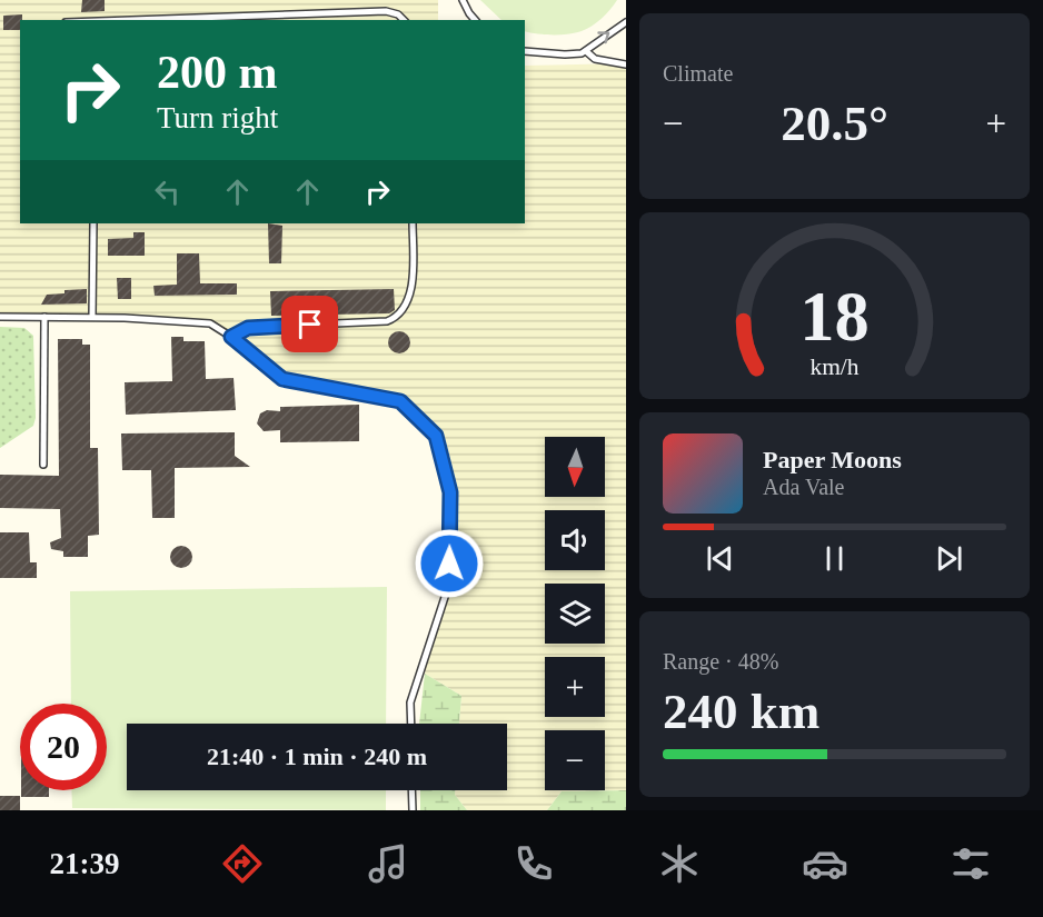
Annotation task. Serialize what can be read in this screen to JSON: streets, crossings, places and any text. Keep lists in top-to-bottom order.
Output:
{
  "north": "bottom",
  "page": {
    "tile": [
      "Climate",
      ["Range · 48%", "240 km"]
    ],
    "turn": ["200 m", "Turn right"],
    "heat": ["−", "20.5°", "+"],
    "song": ["Paper Moons", "Ada Vale"],
    "map_buttons": ["+", "−"],
    "limit": "20",
    "trip": "21:40 · 1 min · 240 m",
    "tabs": "21:39",
    "gauge": ["18", "km/h"]
  }
}
